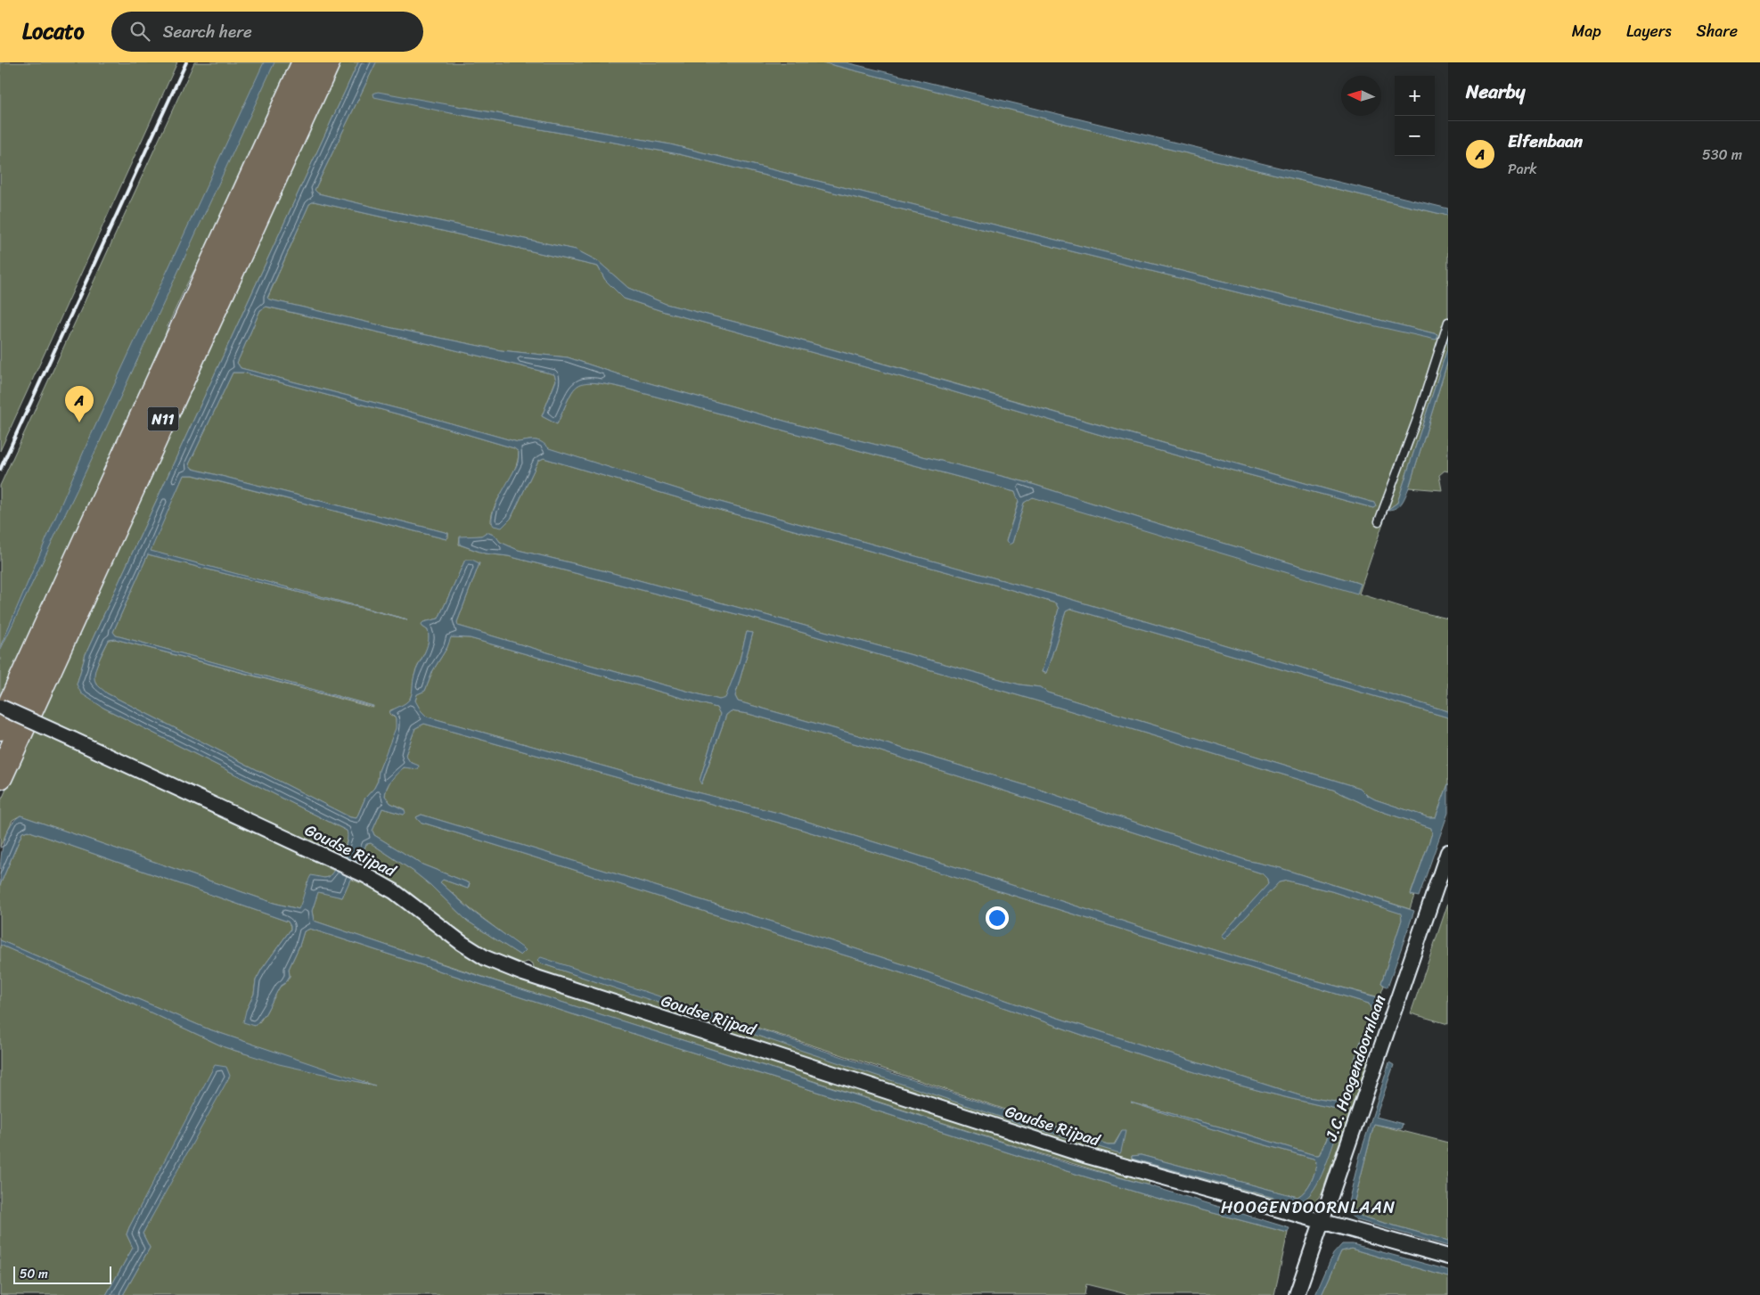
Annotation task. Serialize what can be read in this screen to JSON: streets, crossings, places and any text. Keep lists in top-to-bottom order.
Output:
{
  "streets": {
    "highway": ["N11"],
    "street": ["Goudse Rijpad", "J.C. Hoogendoornlaan"]
  },
  "crossings": [
    ["Goudse Rijpad", "J.C. Hoogendoornlaan"]
  ],
  "districts": ["HOOGENDOORNLAAN"],
  "scale_bar": "50 m",
  "north": "left",
  "page": {
    "header": "Locato",
    "search": "Search here",
    "nav": ["Map", "Layers", "Share"],
    "heading": "Nearby",
    "map_buttons": ["+", "−"],
    "list": [
      {
        "mark": "A",
        "name": "Elfenbaan",
        "note": "Park",
        "value": "530 m"
      }
    ],
    "pins": "A",
    "scale": "50 m"
  }
}
